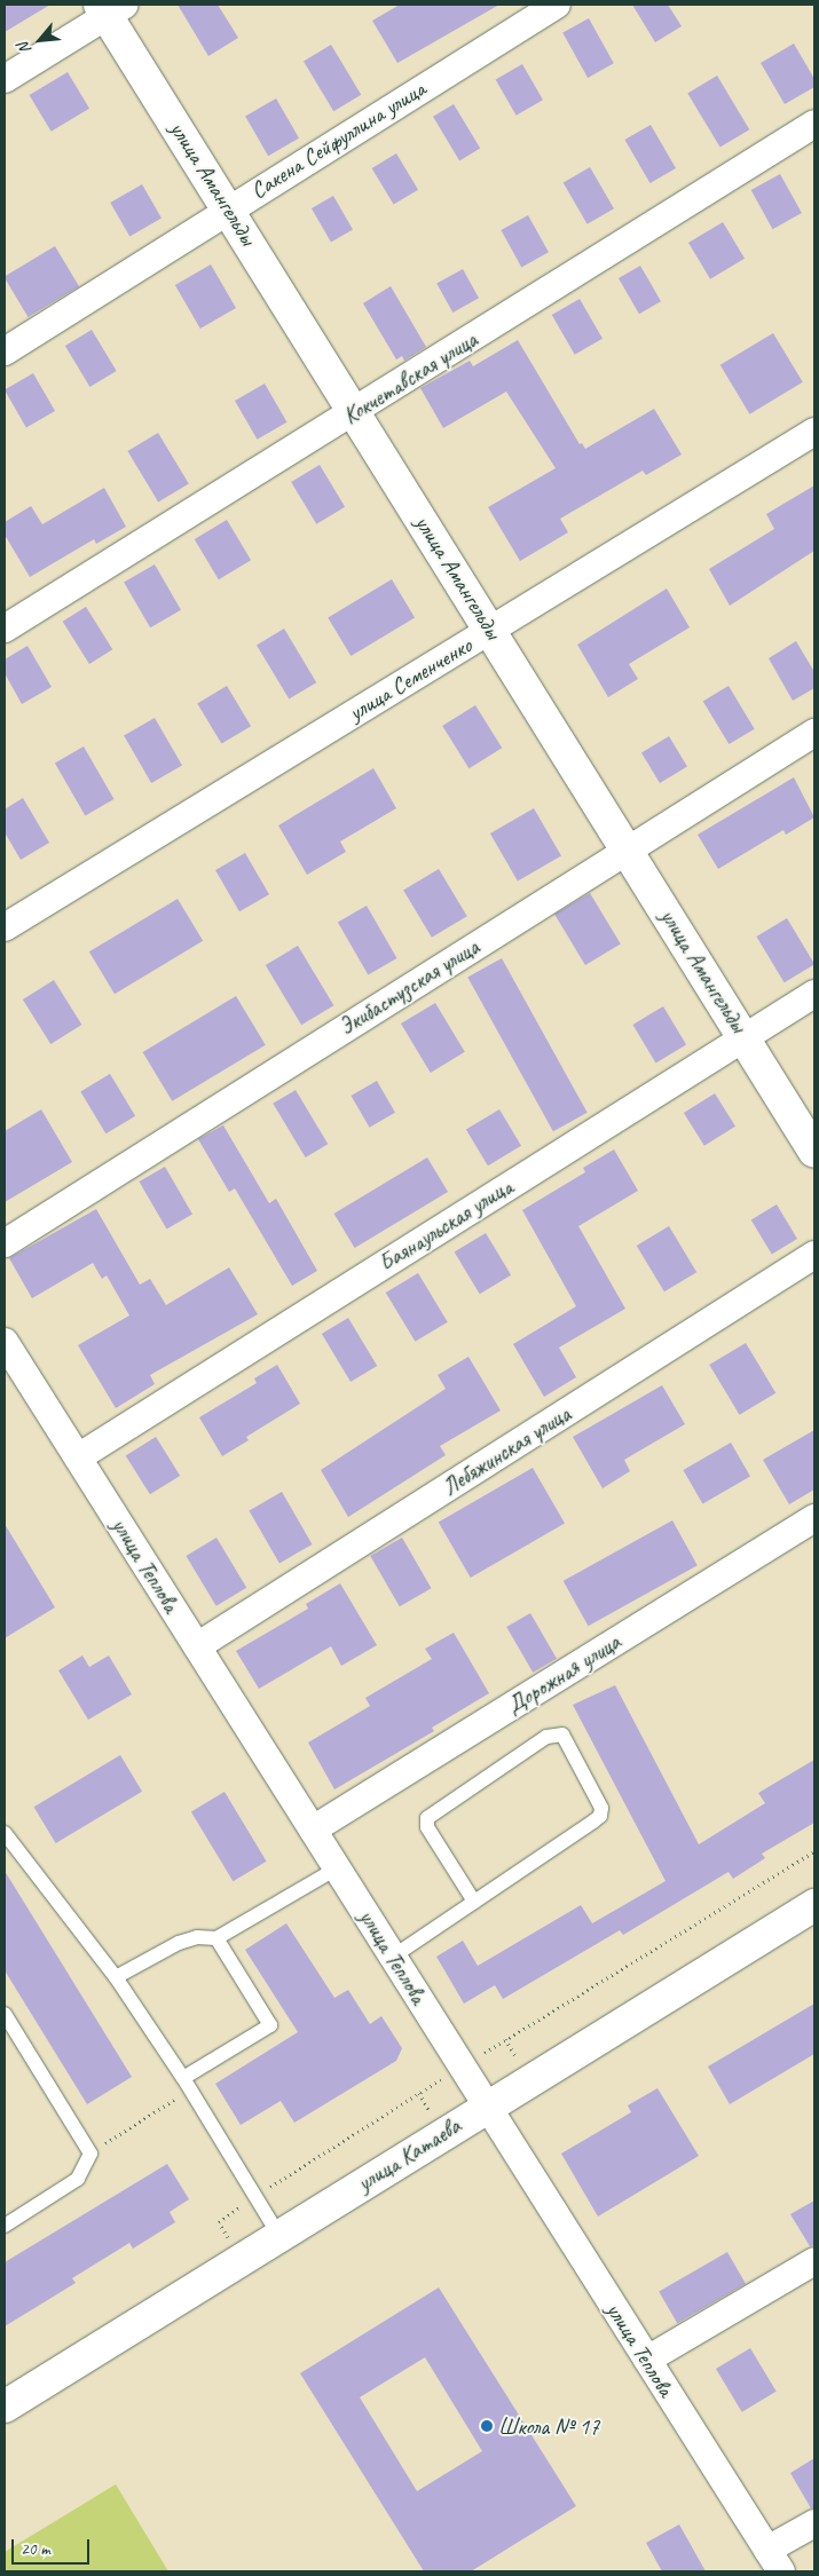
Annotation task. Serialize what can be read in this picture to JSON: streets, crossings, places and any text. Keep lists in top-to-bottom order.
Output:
{
  "streets": {
    "main road": ["улица Амангельды", "улица Катаева"],
    "street": [
      "Сакена Сейфуллина улица",
      "Кокчетавская улица",
      "улица Семенченко",
      "Экибастузская улица",
      "Баянаульская улица",
      "Лебяжинская улица",
      "улица Теплова",
      "Дорожная улица"
    ]
  },
  "crossings": [
    ["Сакена Сейфуллина улица", "улица Амангельды"],
    ["улица Амангельды", "Кокчетавская улица"],
    ["улица Амангельды", "улица Семенченко"],
    ["улица Амангельды", "Экибастузская улица"],
    ["улица Амангельды", "Баянаульская улица"],
    ["Баянаульская улица", "улица Теплова"],
    ["Лебяжинская улица", "улица Теплова"],
    ["улица Теплова", "Дорожная улица"],
    ["улица Теплова", "улица Катаева"]
  ],
  "places": ["Школа № 17"],
  "scale_bar": "20 m",
  "north": "bottom left"
}
